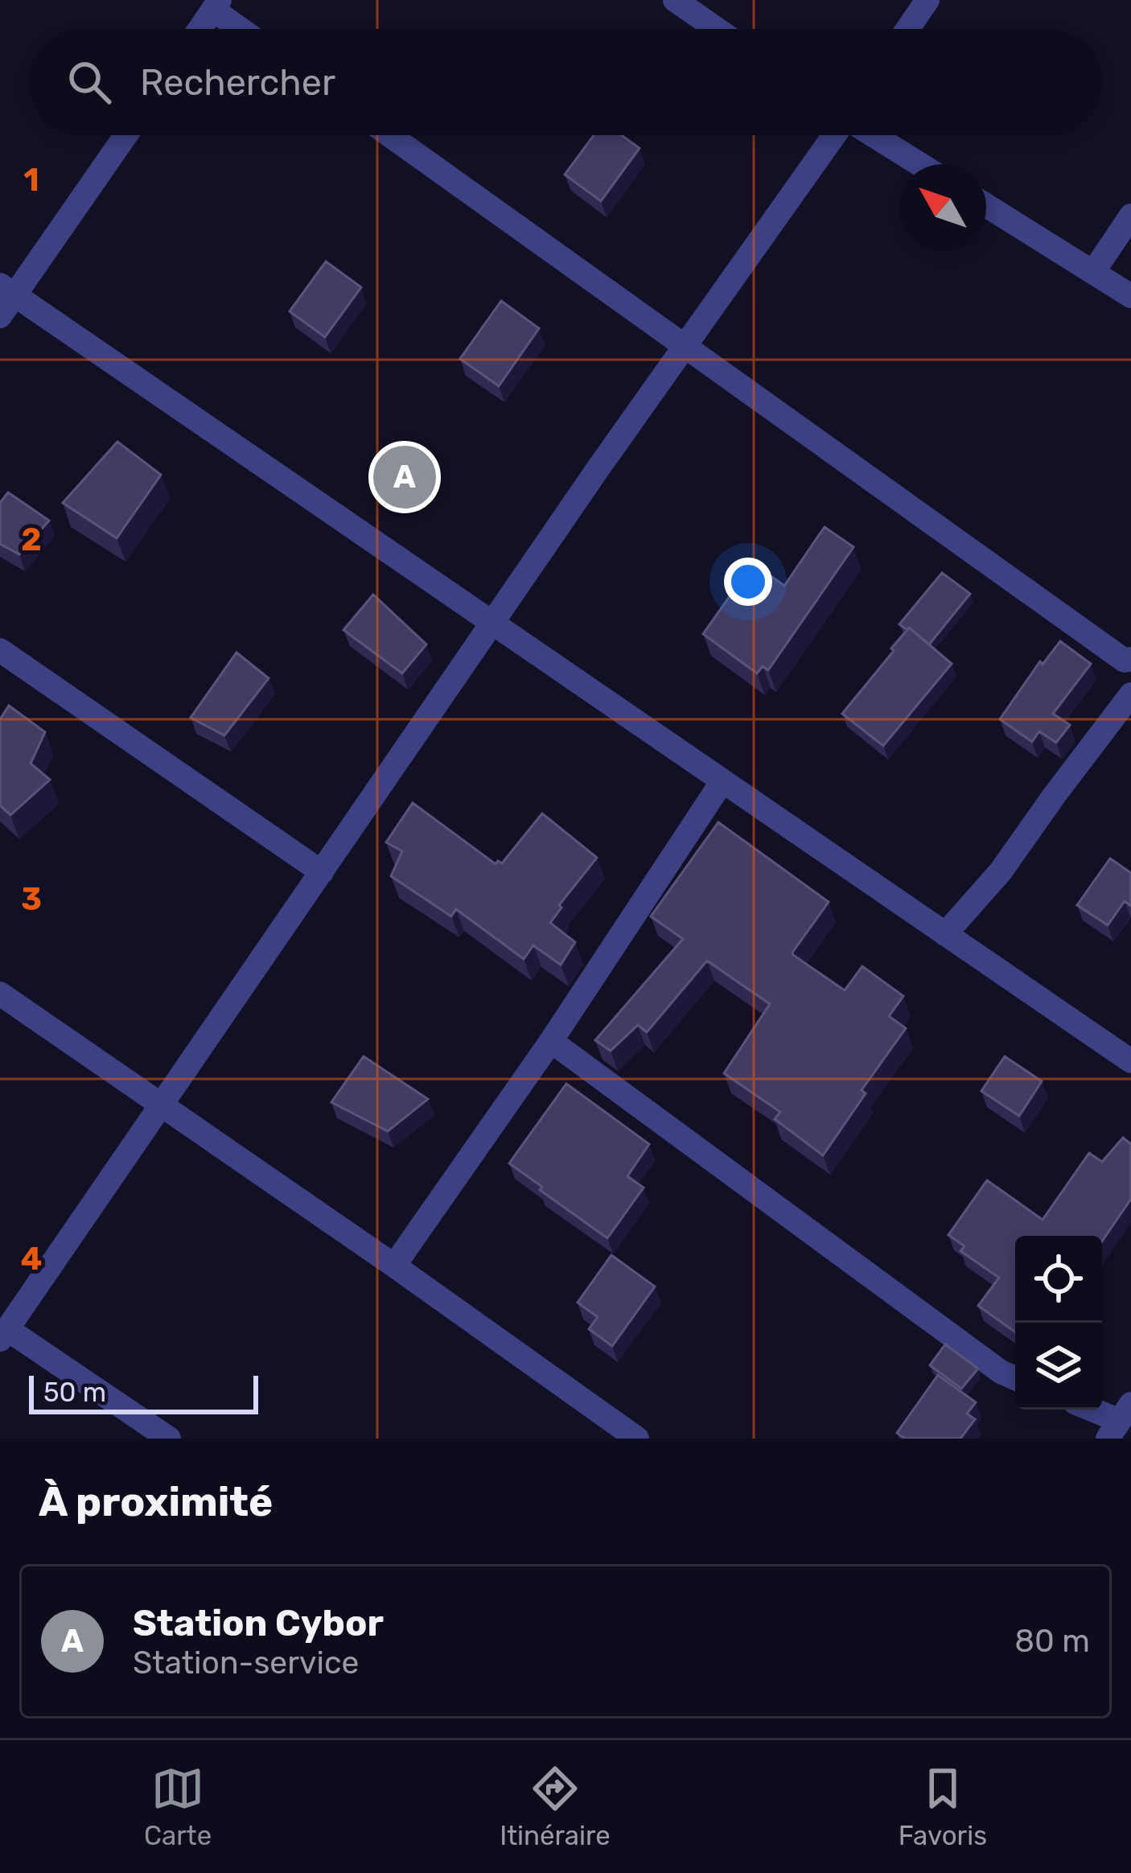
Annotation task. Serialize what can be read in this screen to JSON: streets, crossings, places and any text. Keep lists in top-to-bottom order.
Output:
{
  "scale_bar": "50 m",
  "north": "top left",
  "page": {
    "search": "Rechercher",
    "pins": "A",
    "scale": "50 m",
    "heading": "À proximité",
    "list": [
      {
        "mark": "A",
        "name": "Station Cybor",
        "note": "Station-service",
        "value": "80 m"
      }
    ],
    "nav": ["Carte", "Itinéraire", "Favoris"]
  },
  "grid": {
    "rows": [
      "1",
      "2",
      "3",
      "4"
    ]
  }
}
